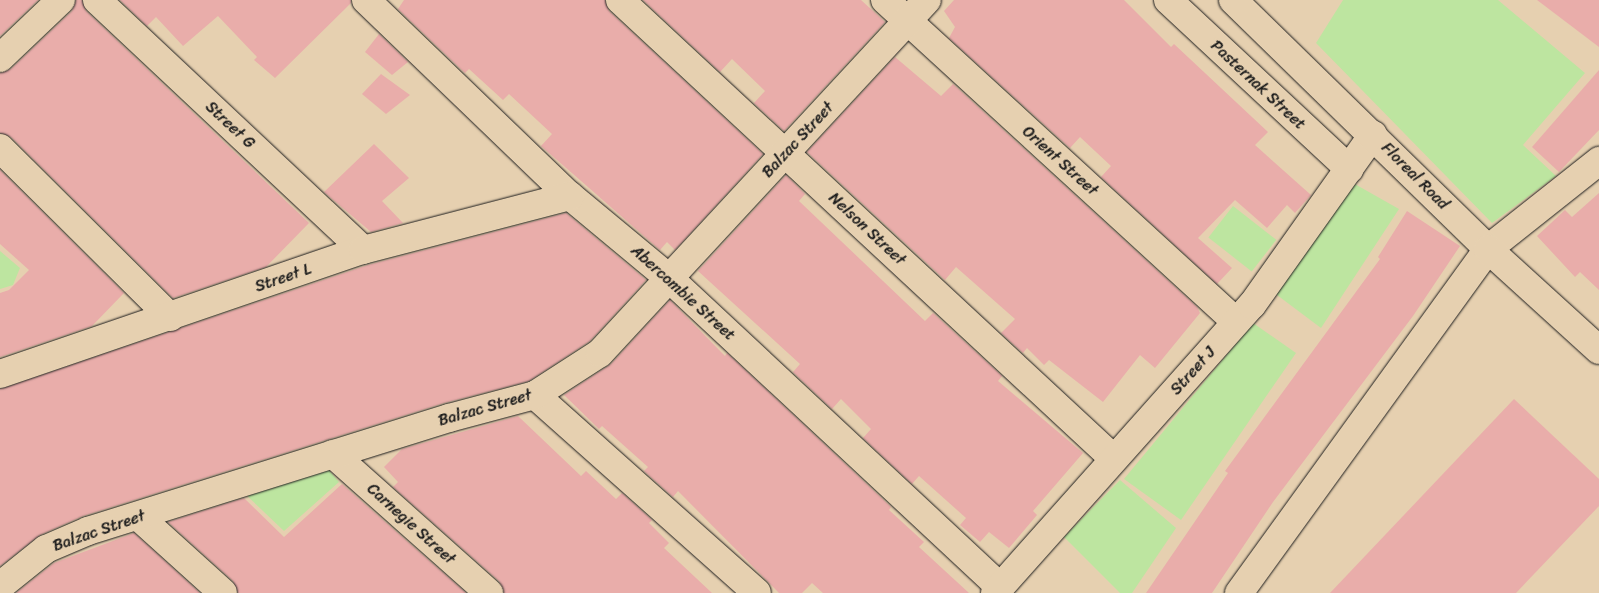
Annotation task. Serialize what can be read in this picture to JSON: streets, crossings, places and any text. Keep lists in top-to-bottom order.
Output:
{
  "streets": {
    "street": [
      "Pasternak Street",
      "Street G",
      "Balzac Street",
      "Orient Street",
      "Floreal Road",
      "Nelson Street",
      "Street L",
      "Abercombie Street",
      "Street J",
      "Carnegie Street"
    ]
  },
  "crossings": [
    ["Pasternak Street", "Street J"],
    ["Street G", "Street L"],
    ["Balzac Street", "Orient Street"],
    ["Balzac Street", "Nelson Street"],
    ["Balzac Street", "Abercombie Street"],
    ["Balzac Street", "Carnegie Street"],
    ["Orient Street", "Street J"],
    ["Floreal Road", "Street J"],
    ["Nelson Street", "Street J"],
    ["Street L", "Abercombie Street"],
    ["Abercombie Street", "Street J"]
  ]
}
